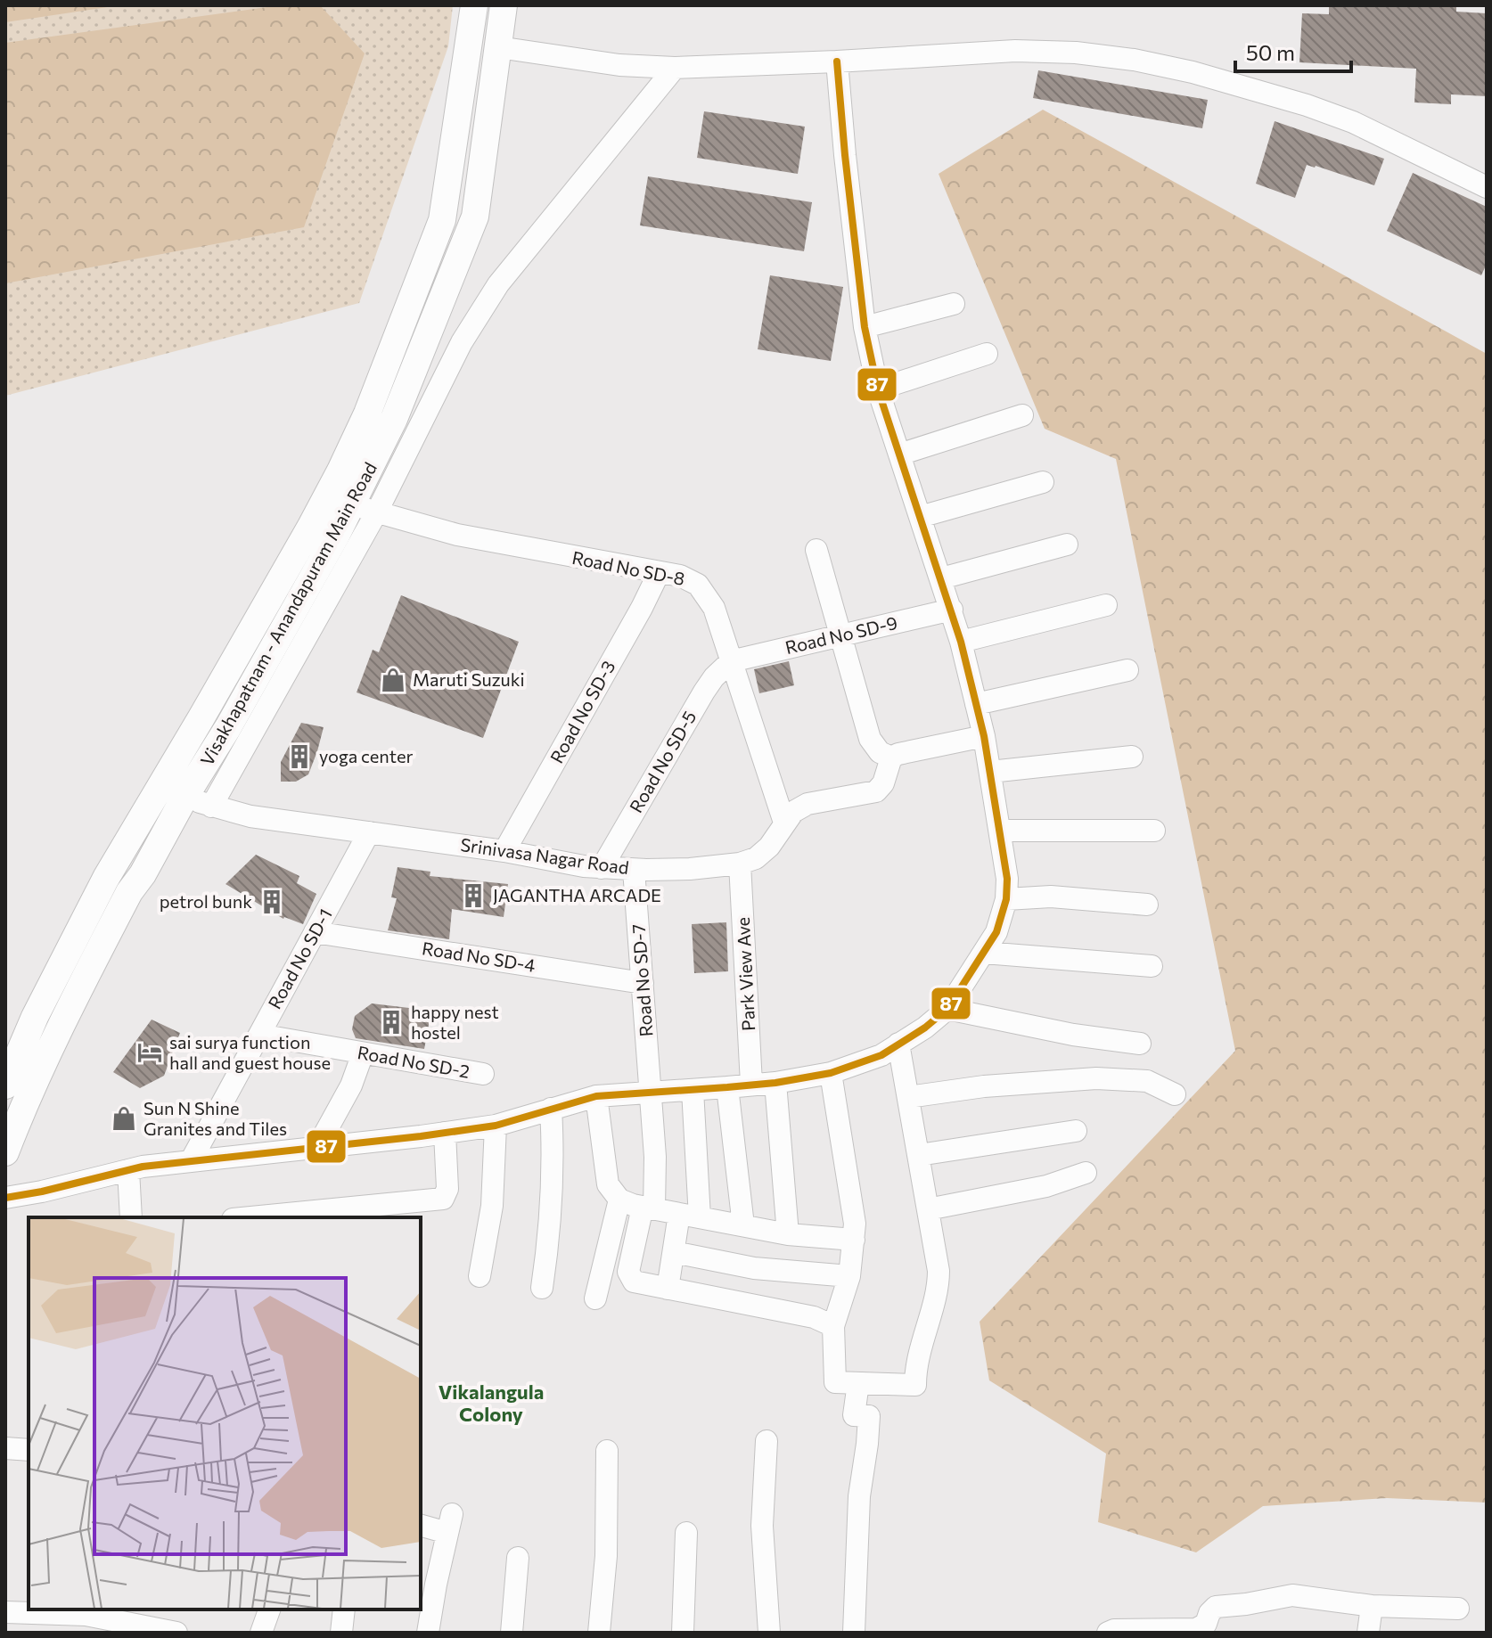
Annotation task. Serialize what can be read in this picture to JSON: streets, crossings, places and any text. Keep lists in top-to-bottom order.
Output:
{
  "streets": {
    "main road": ["Visakhapatnam - Anandapuram Main Road"],
    "street": [
      "Road No SD-8",
      "Road No SD-9",
      "Road No SD-3",
      "Road No SD-5",
      "Srinivasa Nagar Road",
      "Road No SD-4",
      "Road No SD-1",
      "Park View Ave",
      "Road No SD-7",
      "Road No SD-2"
    ]
  },
  "crossings": [
    ["Road No SD-8", "Visakhapatnam - Anandapuram Main Road"],
    ["Road No SD-8", "Road No SD-9"],
    ["Road No SD-8", "Road No SD-3"],
    ["Road No SD-8", "Road No SD-5"],
    ["Road No SD-8", "Srinivasa Nagar Road"],
    ["Visakhapatnam - Anandapuram Main Road", "Srinivasa Nagar Road"],
    ["Road No SD-9", "Road No SD-5"],
    ["Road No SD-3", "Srinivasa Nagar Road"],
    ["Road No SD-5", "Srinivasa Nagar Road"],
    ["Srinivasa Nagar Road", "Road No SD-1"],
    ["Srinivasa Nagar Road", "Park View Ave"],
    ["Srinivasa Nagar Road", "Road No SD-7"],
    ["Road No SD-4", "Road No SD-1"],
    ["Road No SD-4", "Road No SD-7"],
    ["Road No SD-1", "Road No SD-2"]
  ],
  "districts": ["Vikalangula Colony"],
  "places": {
    "shop": ["Maruti Suzuki", "Sun N Shine Granites and Tiles"],
    "building": [
      "yoga center",
      "JAGANTHA ARCADE",
      "petrol bunk",
      "happy nest hostel"
    ],
    "hotel": ["sai surya function hall and guest house"]
  },
  "lines": ["transit line 87"],
  "scale_bar": "50 m"
}
